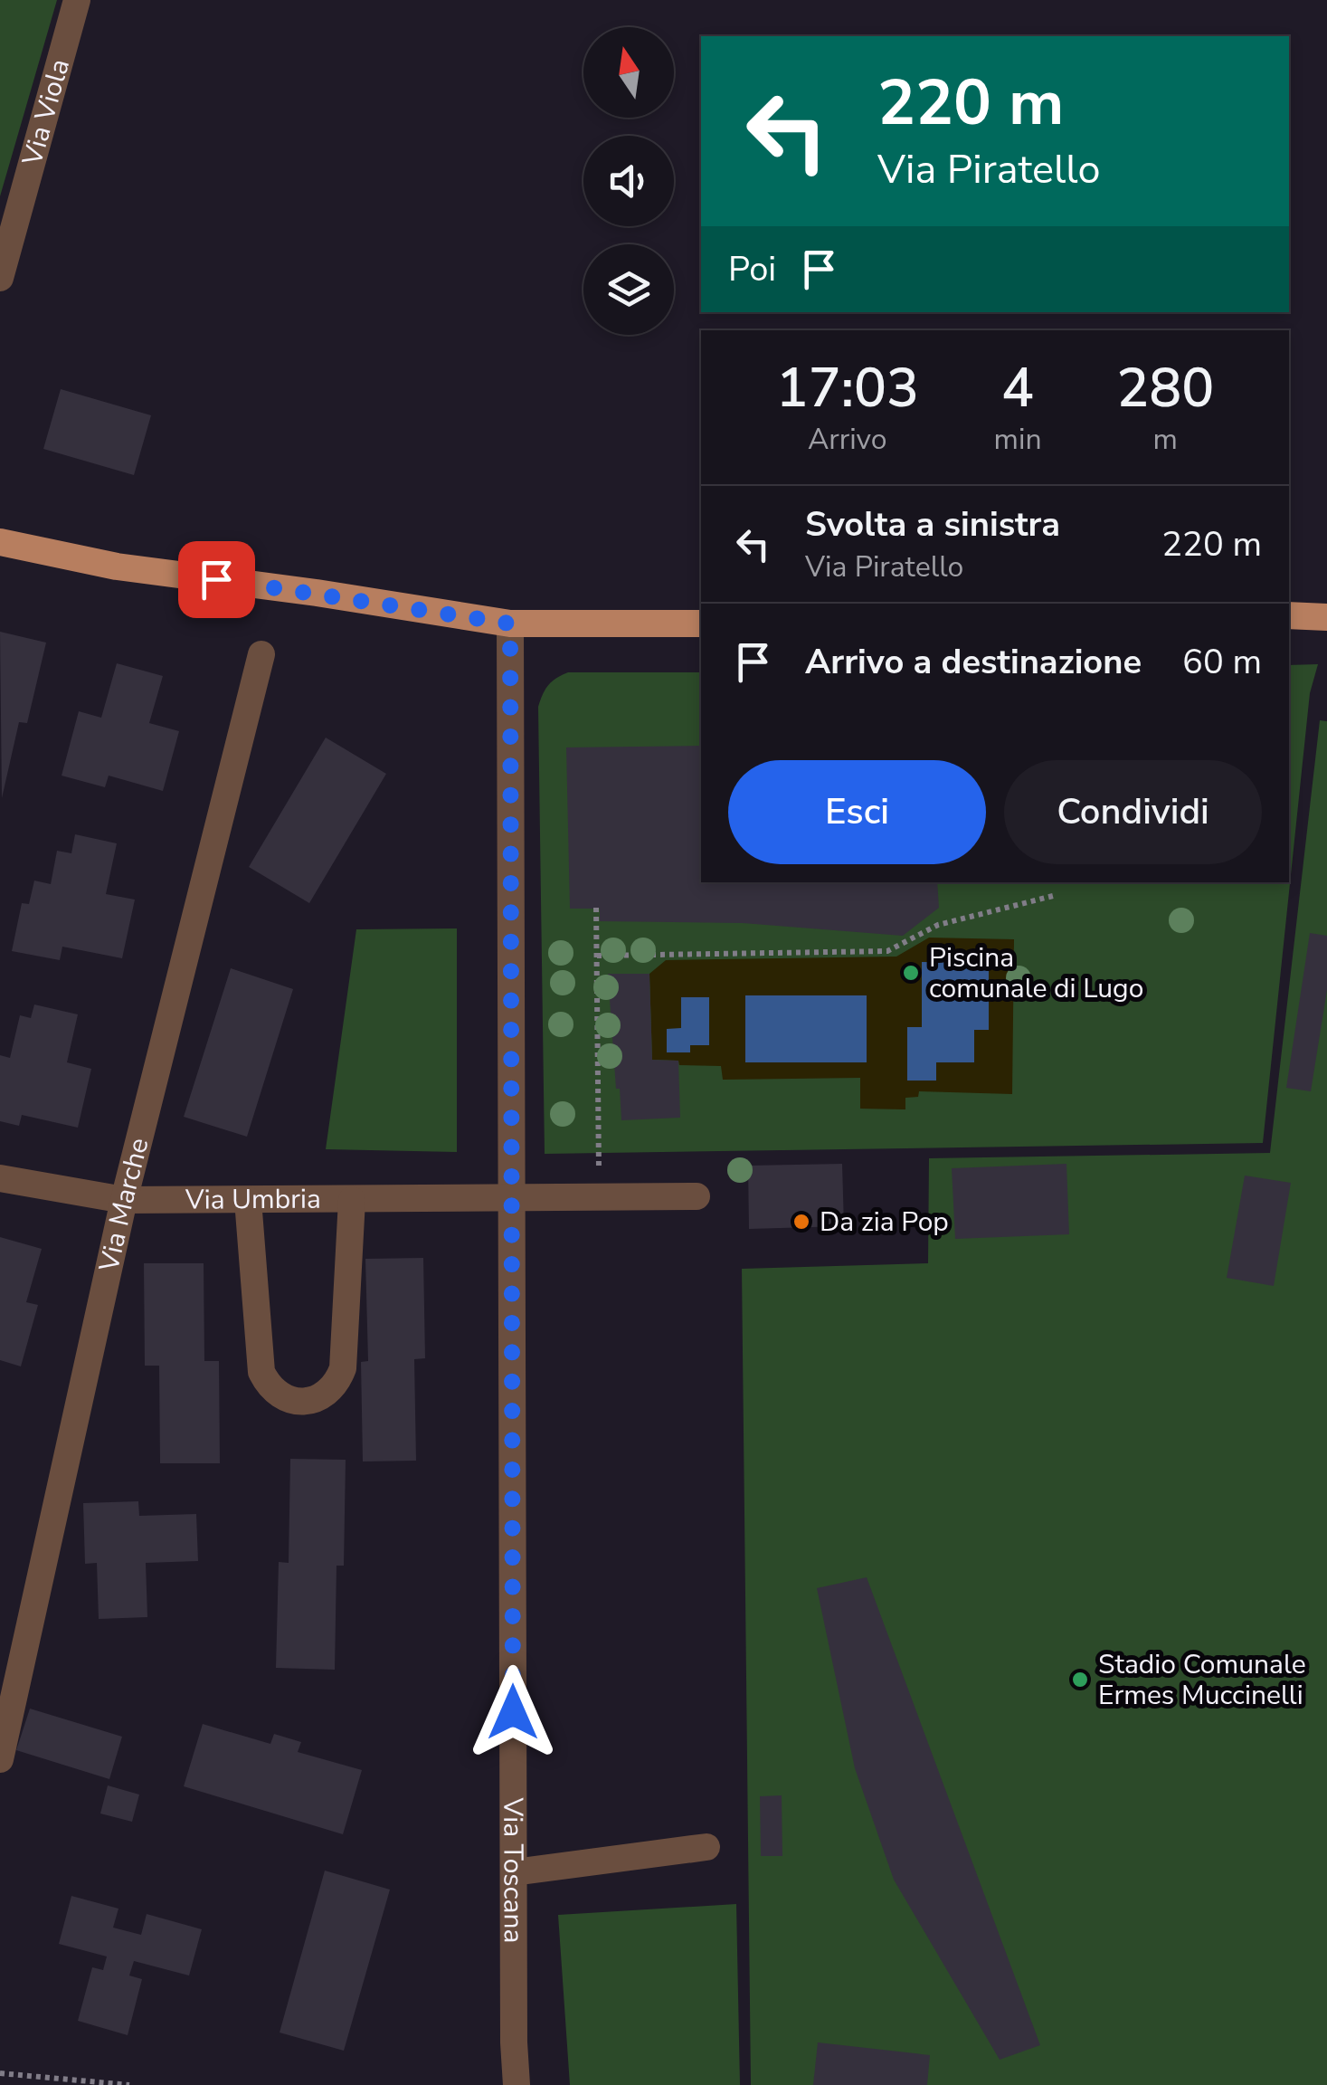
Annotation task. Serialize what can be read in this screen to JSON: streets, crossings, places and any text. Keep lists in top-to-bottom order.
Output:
{
  "streets": {
    "street": [
      "Via Viola",
      "Via Umbria",
      "Via Marche",
      "Via Toscana"
    ]
  },
  "crossings": [
    ["Via Umbria", "Via Marche"],
    ["Via Umbria", "Via Toscana"]
  ],
  "places": ["Piscina comunale di Lugo", "Da zia Pop", "Stadio Comunale Ermes Muccinelli"],
  "north": "top",
  "page": {
    "turn": ["220 m", "Via Piratello"],
    "then": "Poi",
    "eta": [
      "17:03",
      "Arrivo",
      "4",
      "min",
      "280",
      "m"
    ],
    "list": [
      {
        "name": "Svolta a sinistra",
        "note": "Via Piratello",
        "value": "220 m"
      },
      {
        "name": "Arrivo a destinazione",
        "value": "60 m"
      }
    ],
    "buttons": ["Esci", "Condividi"]
  }
}
